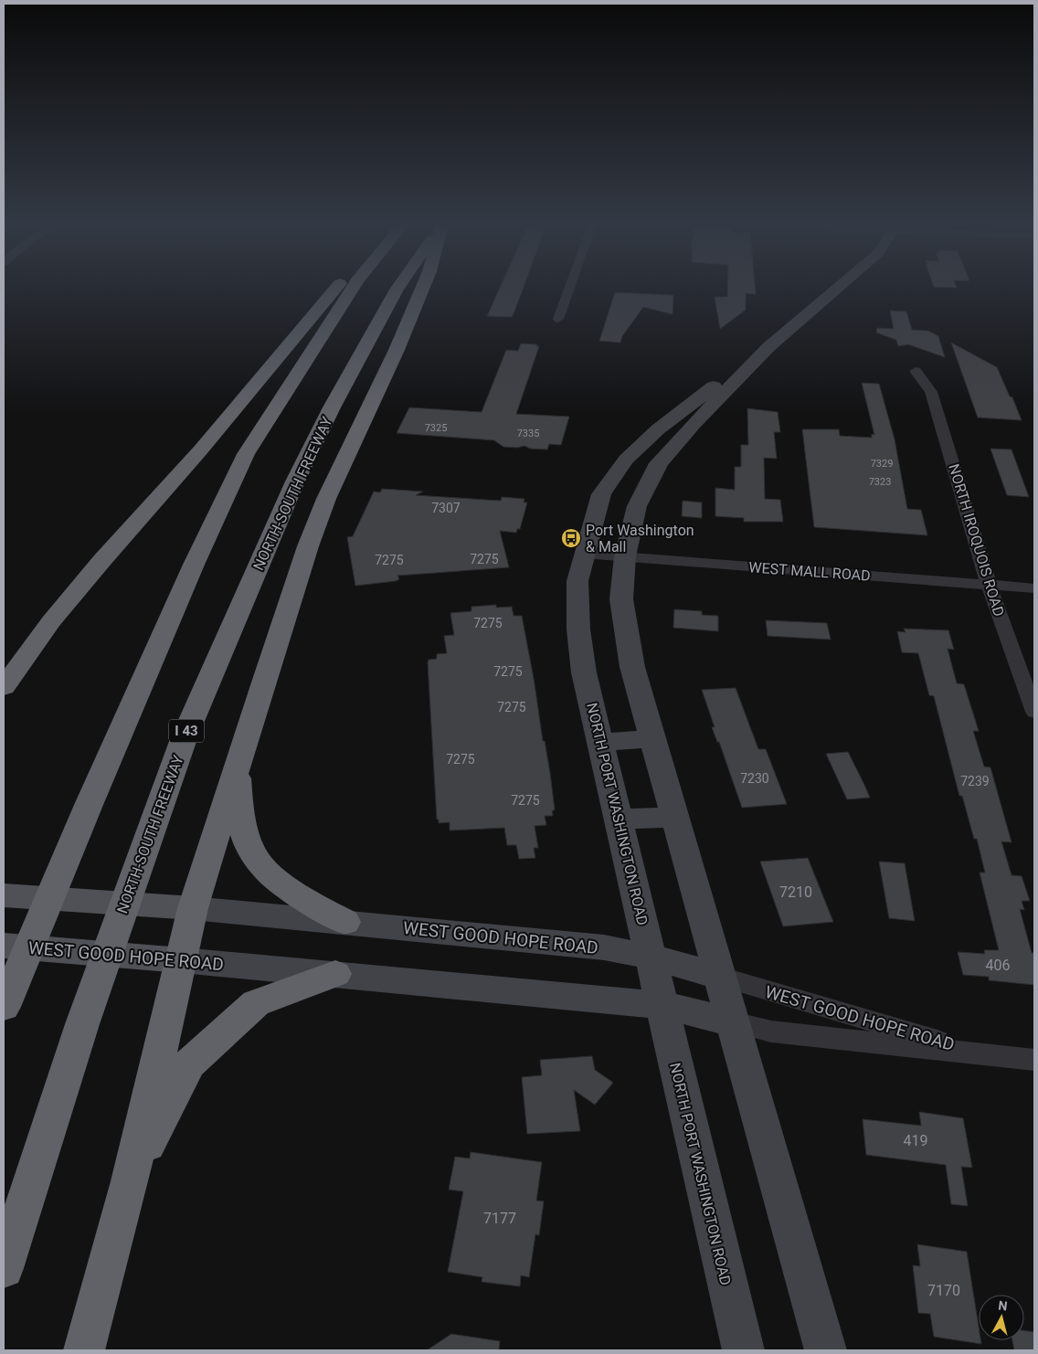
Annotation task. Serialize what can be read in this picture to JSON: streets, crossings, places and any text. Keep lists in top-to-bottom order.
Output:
{
  "streets": {
    "highway": ["NORTH-SOUTH FREEWAY", "I 43"],
    "main road": ["NORTH PORT WASHINGTON ROAD", "WEST GOOD HOPE ROAD"],
    "street": ["NORTH IROQUOIS ROAD", "WEST MALL ROAD"]
  },
  "crossings": [
    ["NORTH IROQUOIS ROAD", "WEST MALL ROAD"],
    ["WEST MALL ROAD", "NORTH PORT WASHINGTON ROAD"],
    ["NORTH PORT WASHINGTON ROAD", "WEST GOOD HOPE ROAD"]
  ],
  "places": {
    "bus stop": ["Port Washington & Mall"]
  },
  "house_numbers": [
    "7325",
    "7335",
    "7329",
    "7323",
    "7307",
    "7275",
    "7275",
    "7275",
    "7275",
    "7275",
    "7275",
    "7230",
    "7239",
    "7275",
    "7210",
    "406",
    "419",
    "7177",
    "7170"
  ],
  "north": "top"
}
